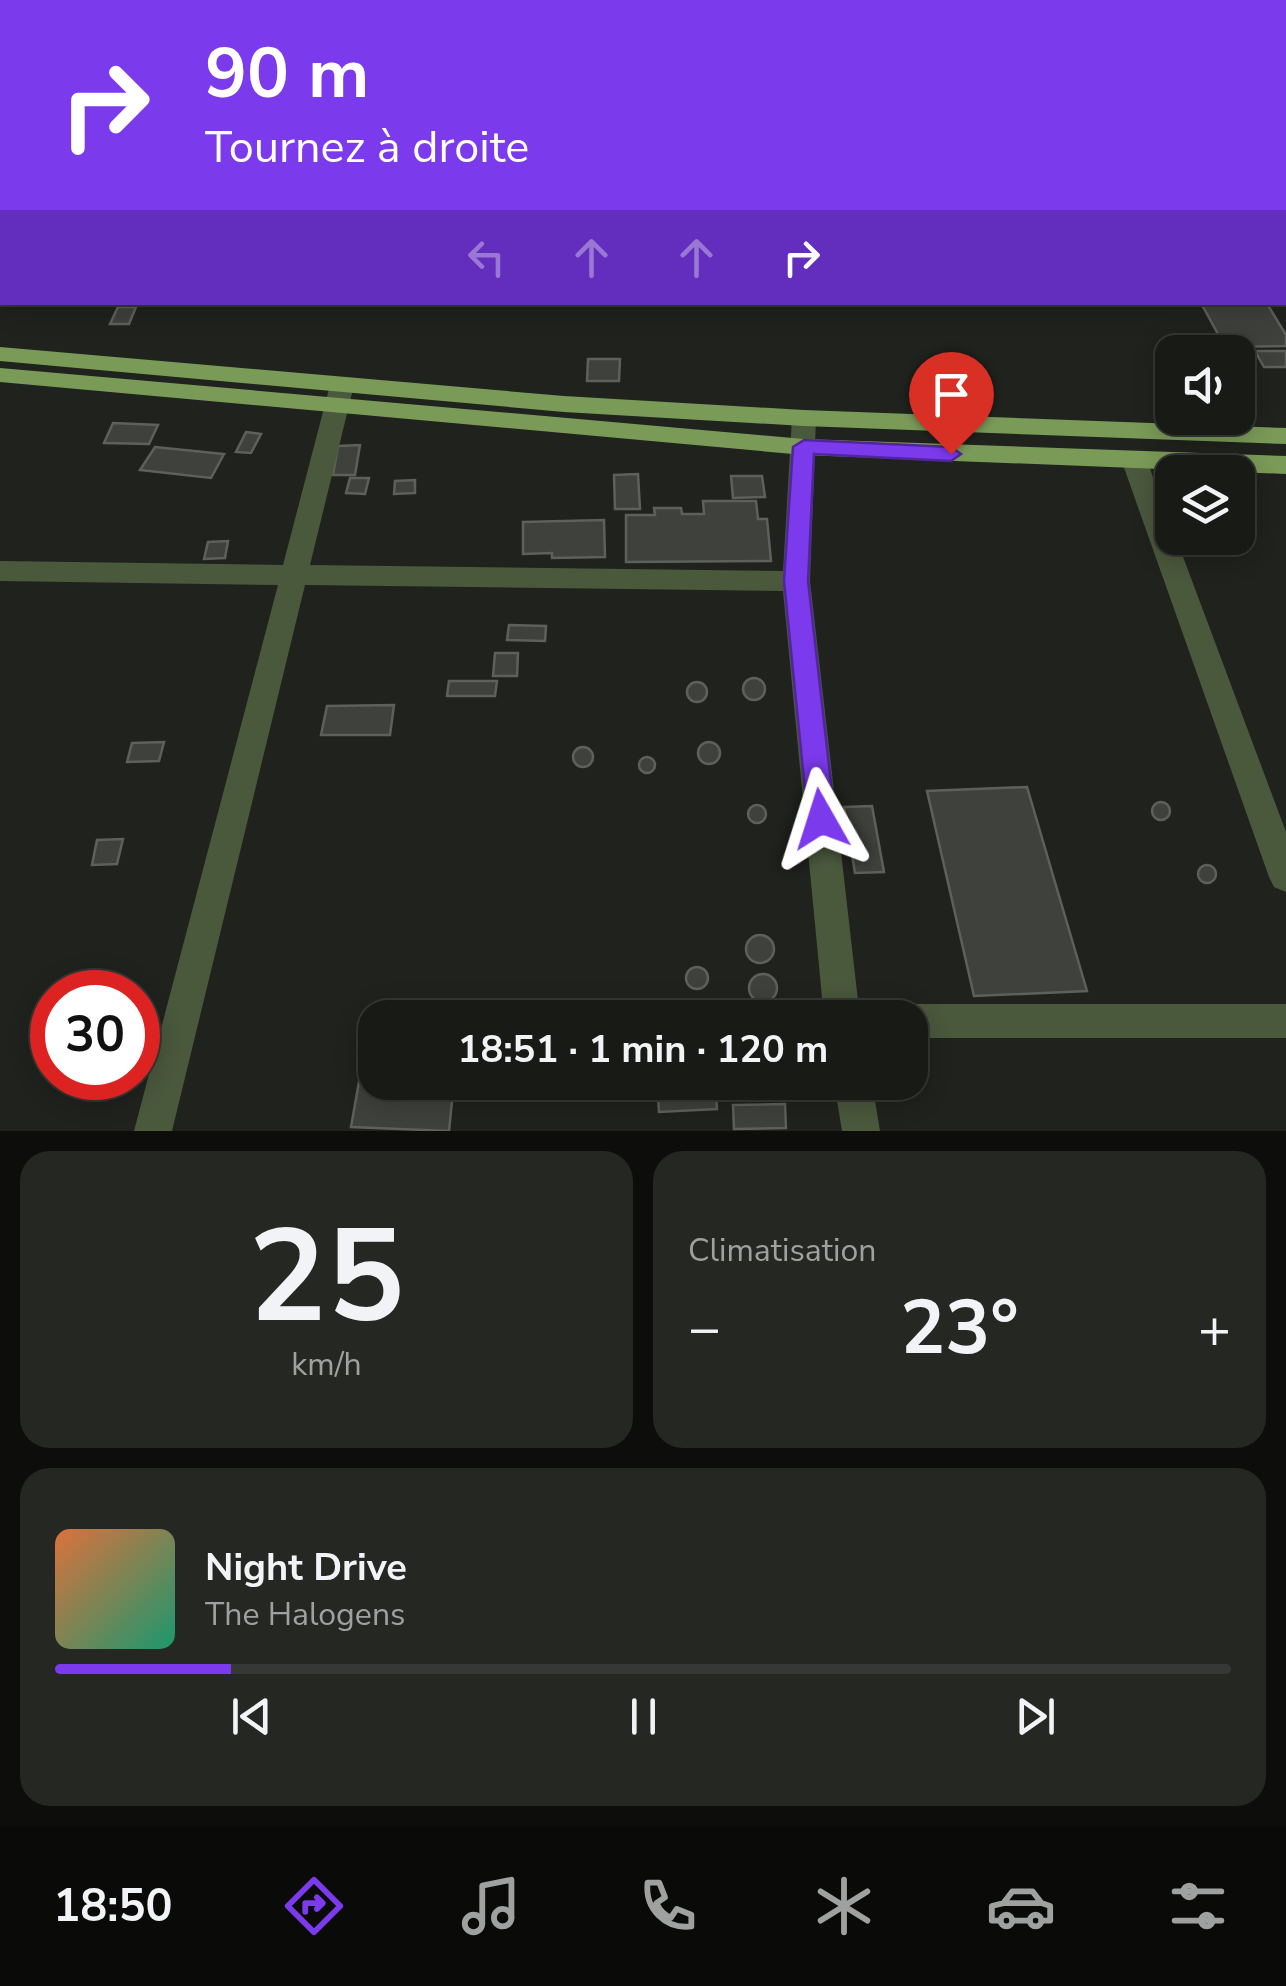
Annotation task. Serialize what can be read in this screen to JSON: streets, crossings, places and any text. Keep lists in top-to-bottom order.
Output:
{
  "page": {
    "turn": ["90 m", "Tournez à droite"],
    "limit": "30",
    "trip": "18:51 · 1 min · 120 m",
    "tile": [
      ["25", "km/h"],
      "Climatisation"
    ],
    "heat": ["−", "23°", "+"],
    "song": ["Night Drive", "The Halogens"],
    "tabs": "18:50"
  }
}
